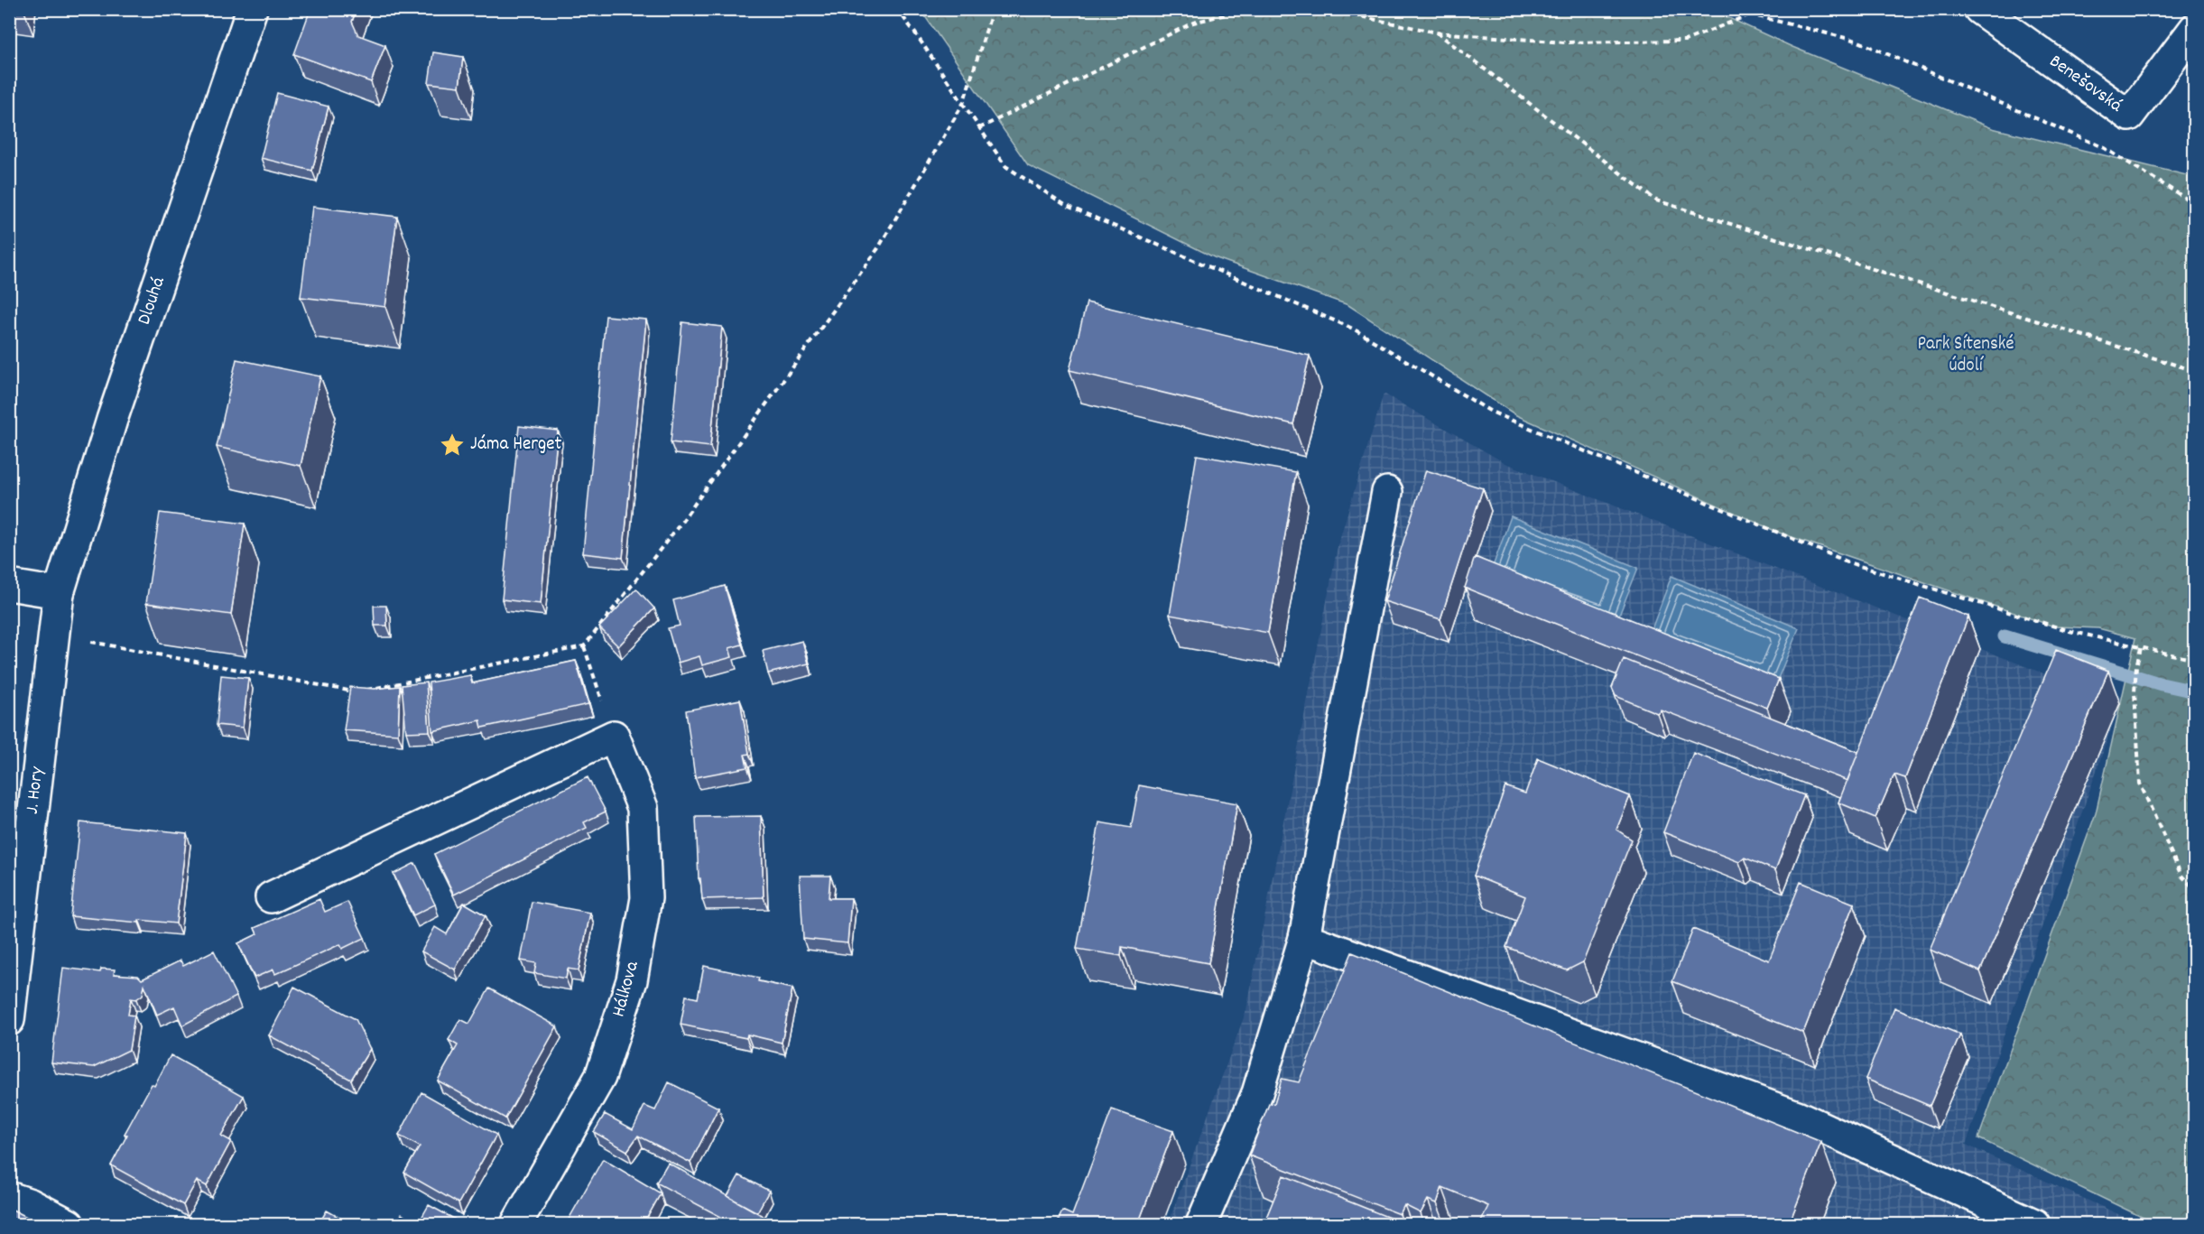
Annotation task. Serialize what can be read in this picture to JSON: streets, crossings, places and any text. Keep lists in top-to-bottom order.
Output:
{
  "streets": {
    "street": [
      "Benešovská",
      "Dlouhá",
      "J. Hory",
      "Hálkova"
    ]
  },
  "crossings": [
    ["Dlouhá", "J. Hory"]
  ],
  "parks": ["Park Sítenské údolí"],
  "places": {
    "place": ["Jáma Herget"]
  }
}
